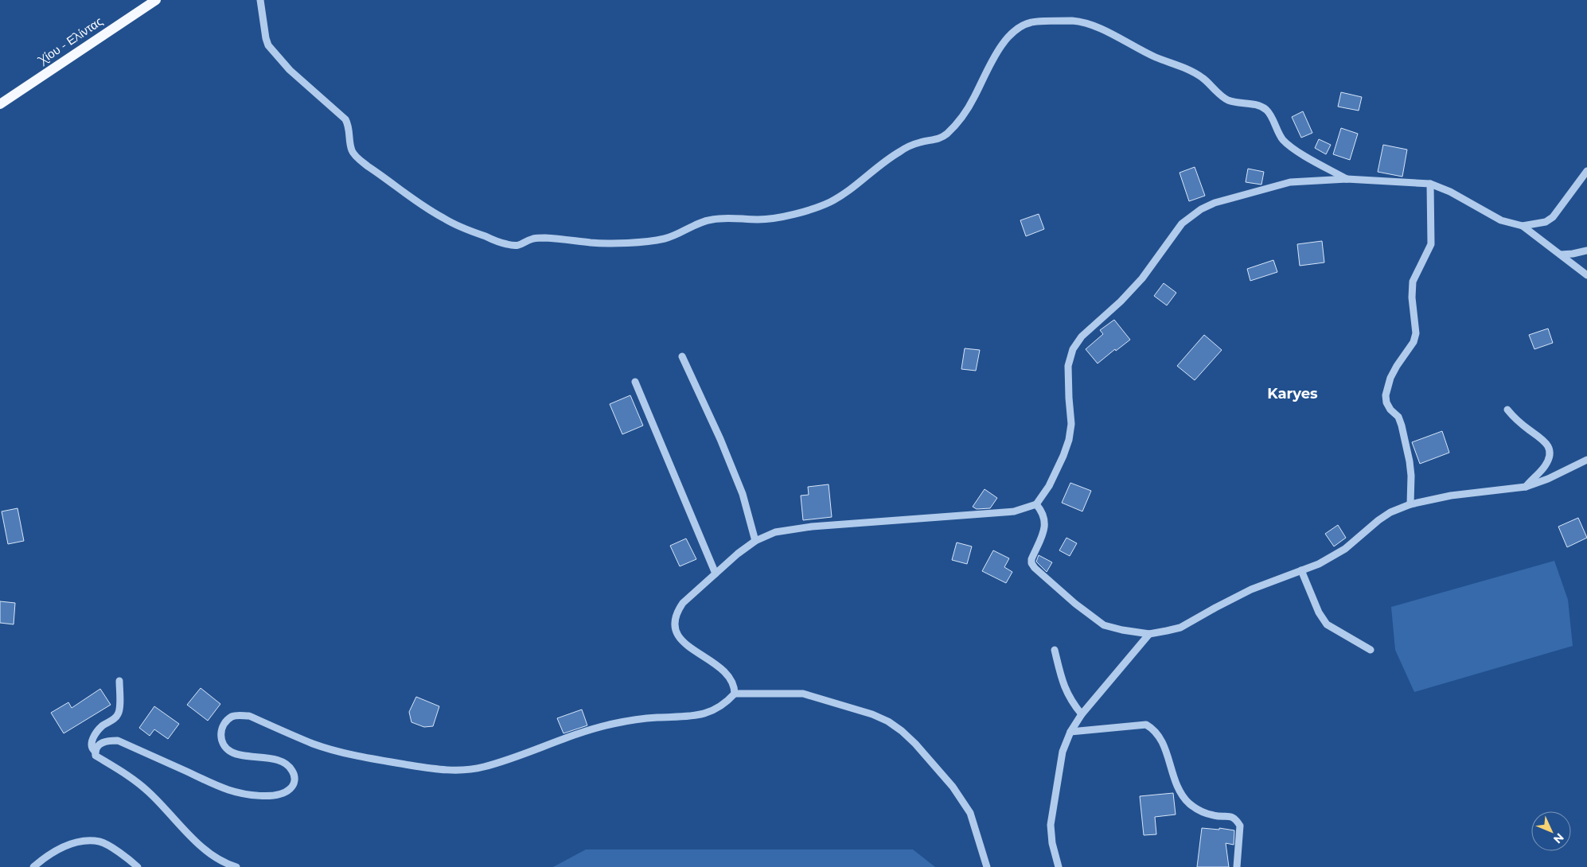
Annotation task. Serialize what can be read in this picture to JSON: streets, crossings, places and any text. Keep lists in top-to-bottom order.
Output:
{
  "streets": {
    "main road": ["Χίου - Ελίντας"]
  },
  "districts": ["Karyes"],
  "north": "bottom right"
}
